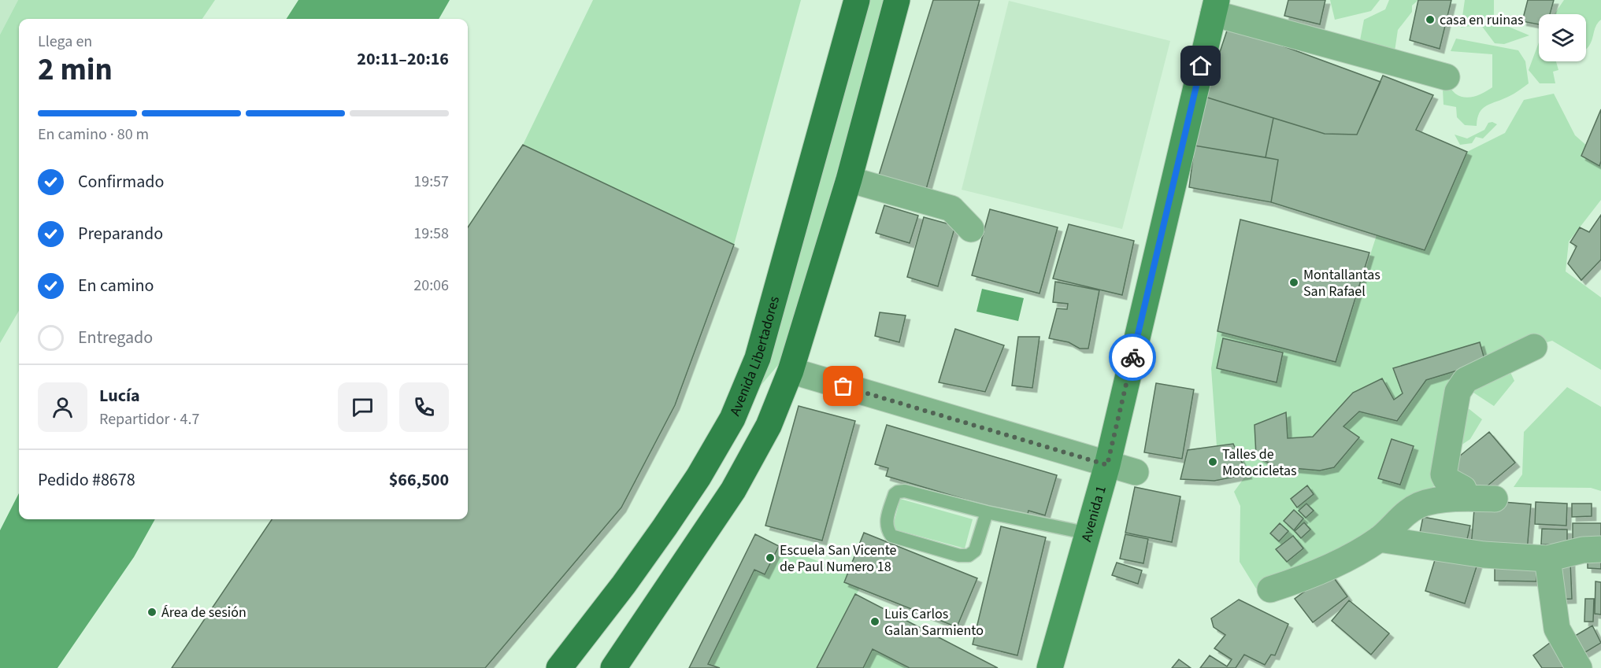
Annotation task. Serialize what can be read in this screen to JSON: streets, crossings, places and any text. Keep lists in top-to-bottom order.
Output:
{
  "streets": {
    "main road": ["Avenida Libertadores"],
    "street": ["Avenida 1"]
  },
  "places": [
    "casa en ruinas",
    "Montallantas San Rafael",
    "Talles de Motocicletas",
    "Escuela San Vicente de Paul Numero 18",
    "Área de sesión",
    "Luis Carlos Galan Sarmiento"
  ],
  "page": {
    "heading": ["2 min", "Llega en", "20:11–20:16"],
    "panel": [
      "Lucía",
      "Repartidor · 4.7",
      "Pedido #8678",
      "$66,500"
    ],
    "bar": "En camino · 80 m",
    "list": [
      ["Confirmado", "19:57"],
      ["Preparando", "19:58"],
      ["En camino", "20:06"],
      "Entregado"
    ]
  }
}
